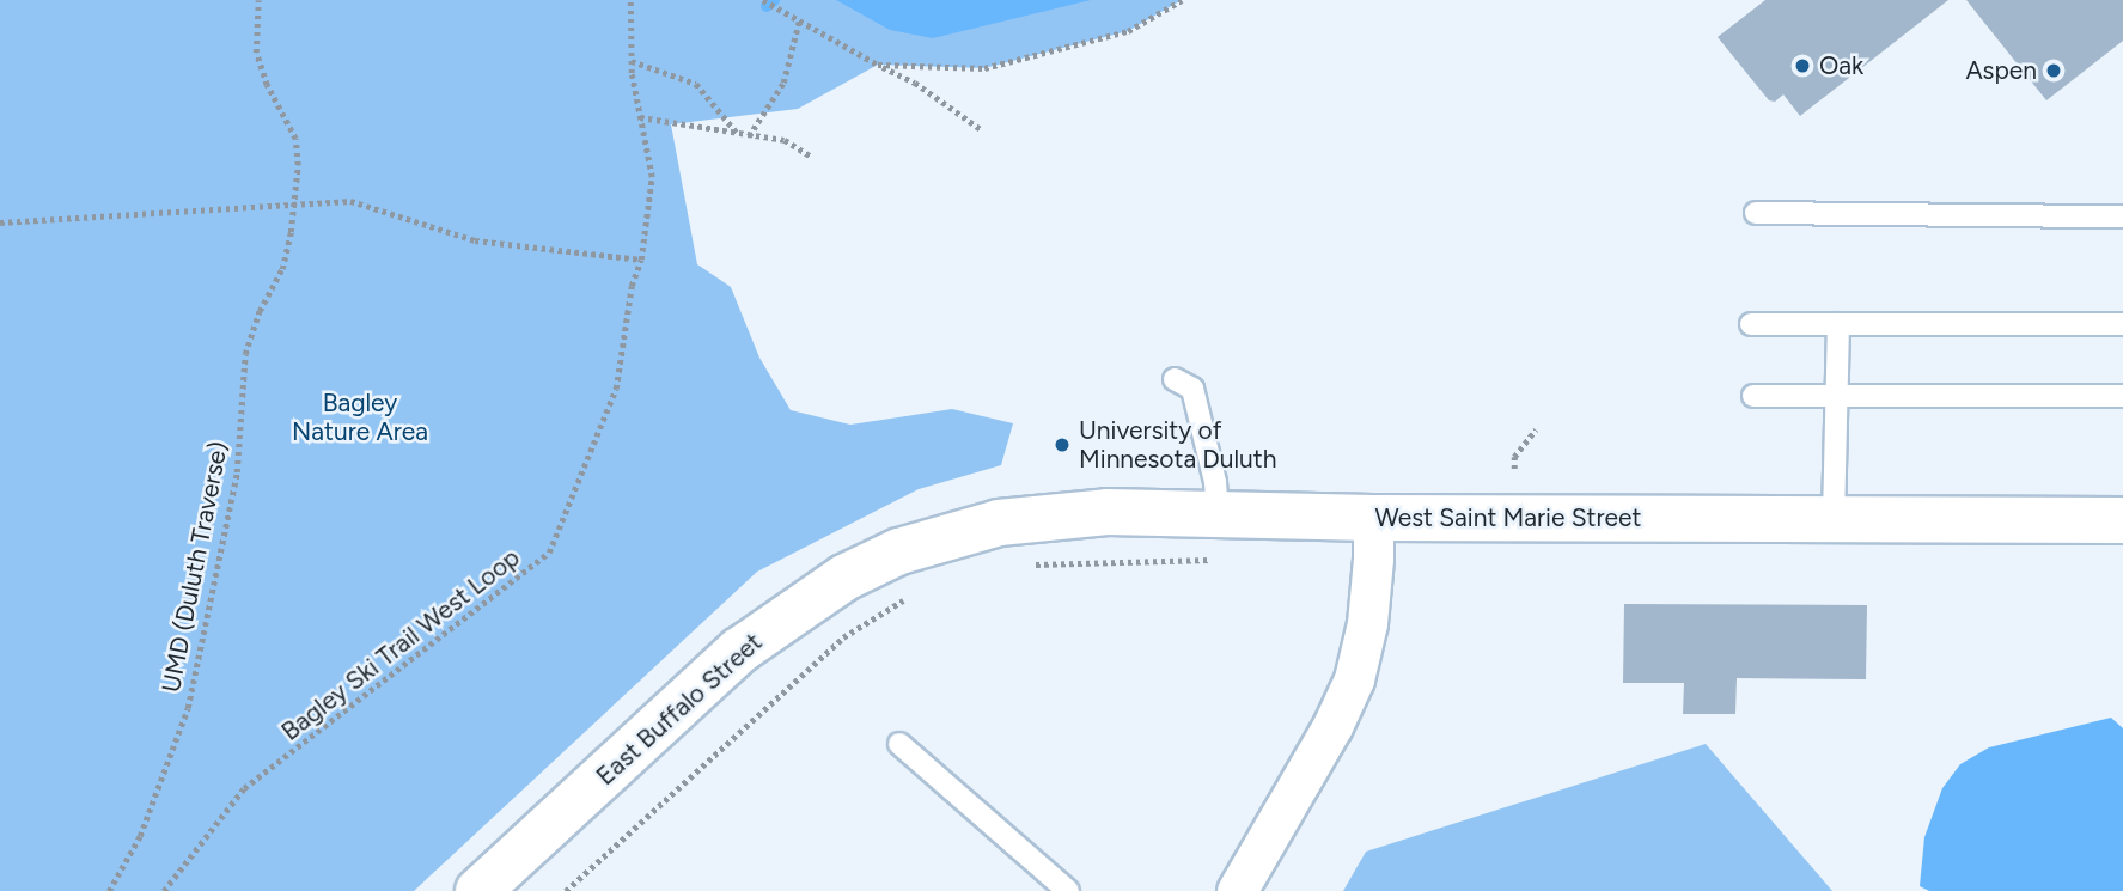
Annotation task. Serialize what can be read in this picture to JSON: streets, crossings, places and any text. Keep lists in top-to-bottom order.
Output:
{
  "streets": {
    "street": ["West Saint Marie Street", "East Buffalo Street"],
    "path": ["UMD (Duluth Traverse)", "Bagley Ski Trail West Loop"]
  },
  "crossings": [
    ["West Saint Marie Street", "East Buffalo Street"]
  ],
  "parks": ["Bagley Nature Area"],
  "places": ["Oak", "Aspen", "University of Minnesota Duluth"]
}
